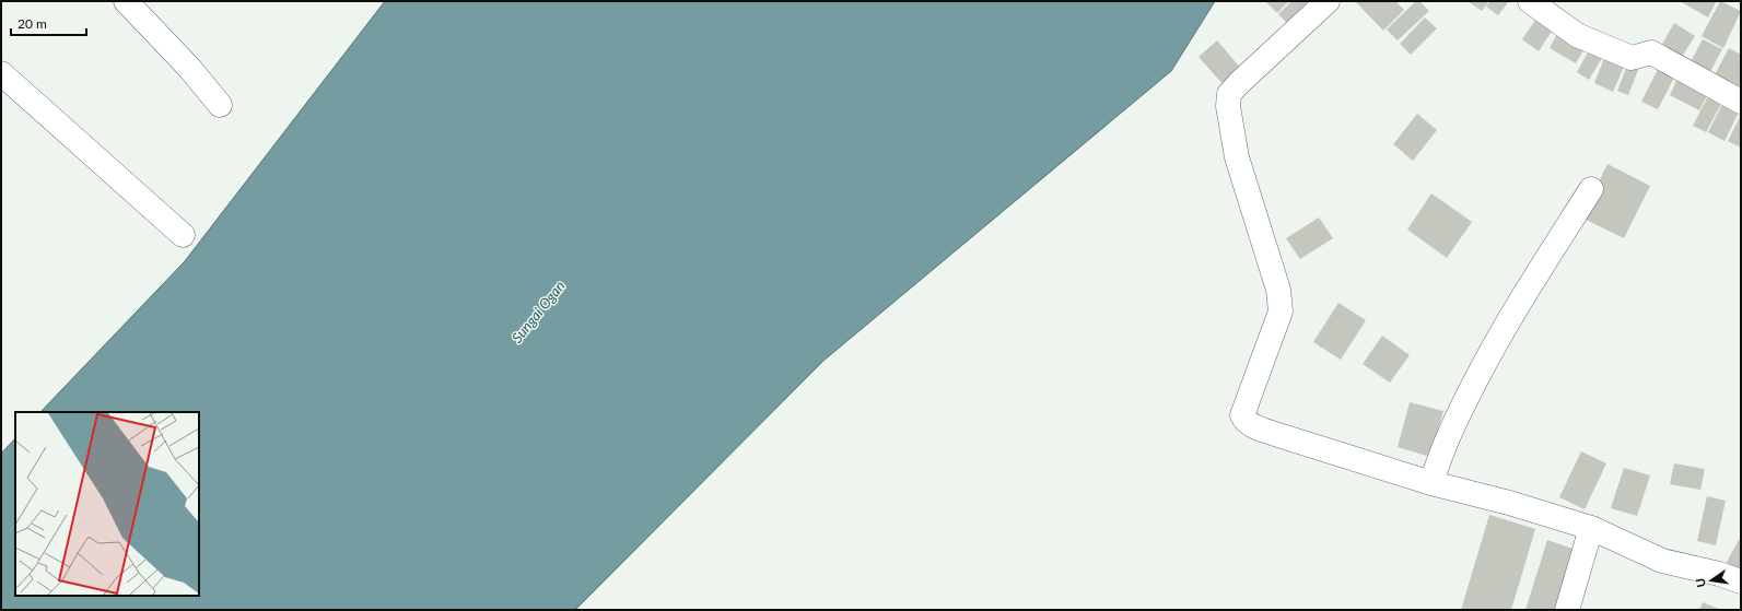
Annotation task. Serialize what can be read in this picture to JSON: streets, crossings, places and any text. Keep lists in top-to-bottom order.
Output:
{
  "water": ["Sungai Ogan"],
  "scale_bar": "20 m",
  "north": "left"
}
